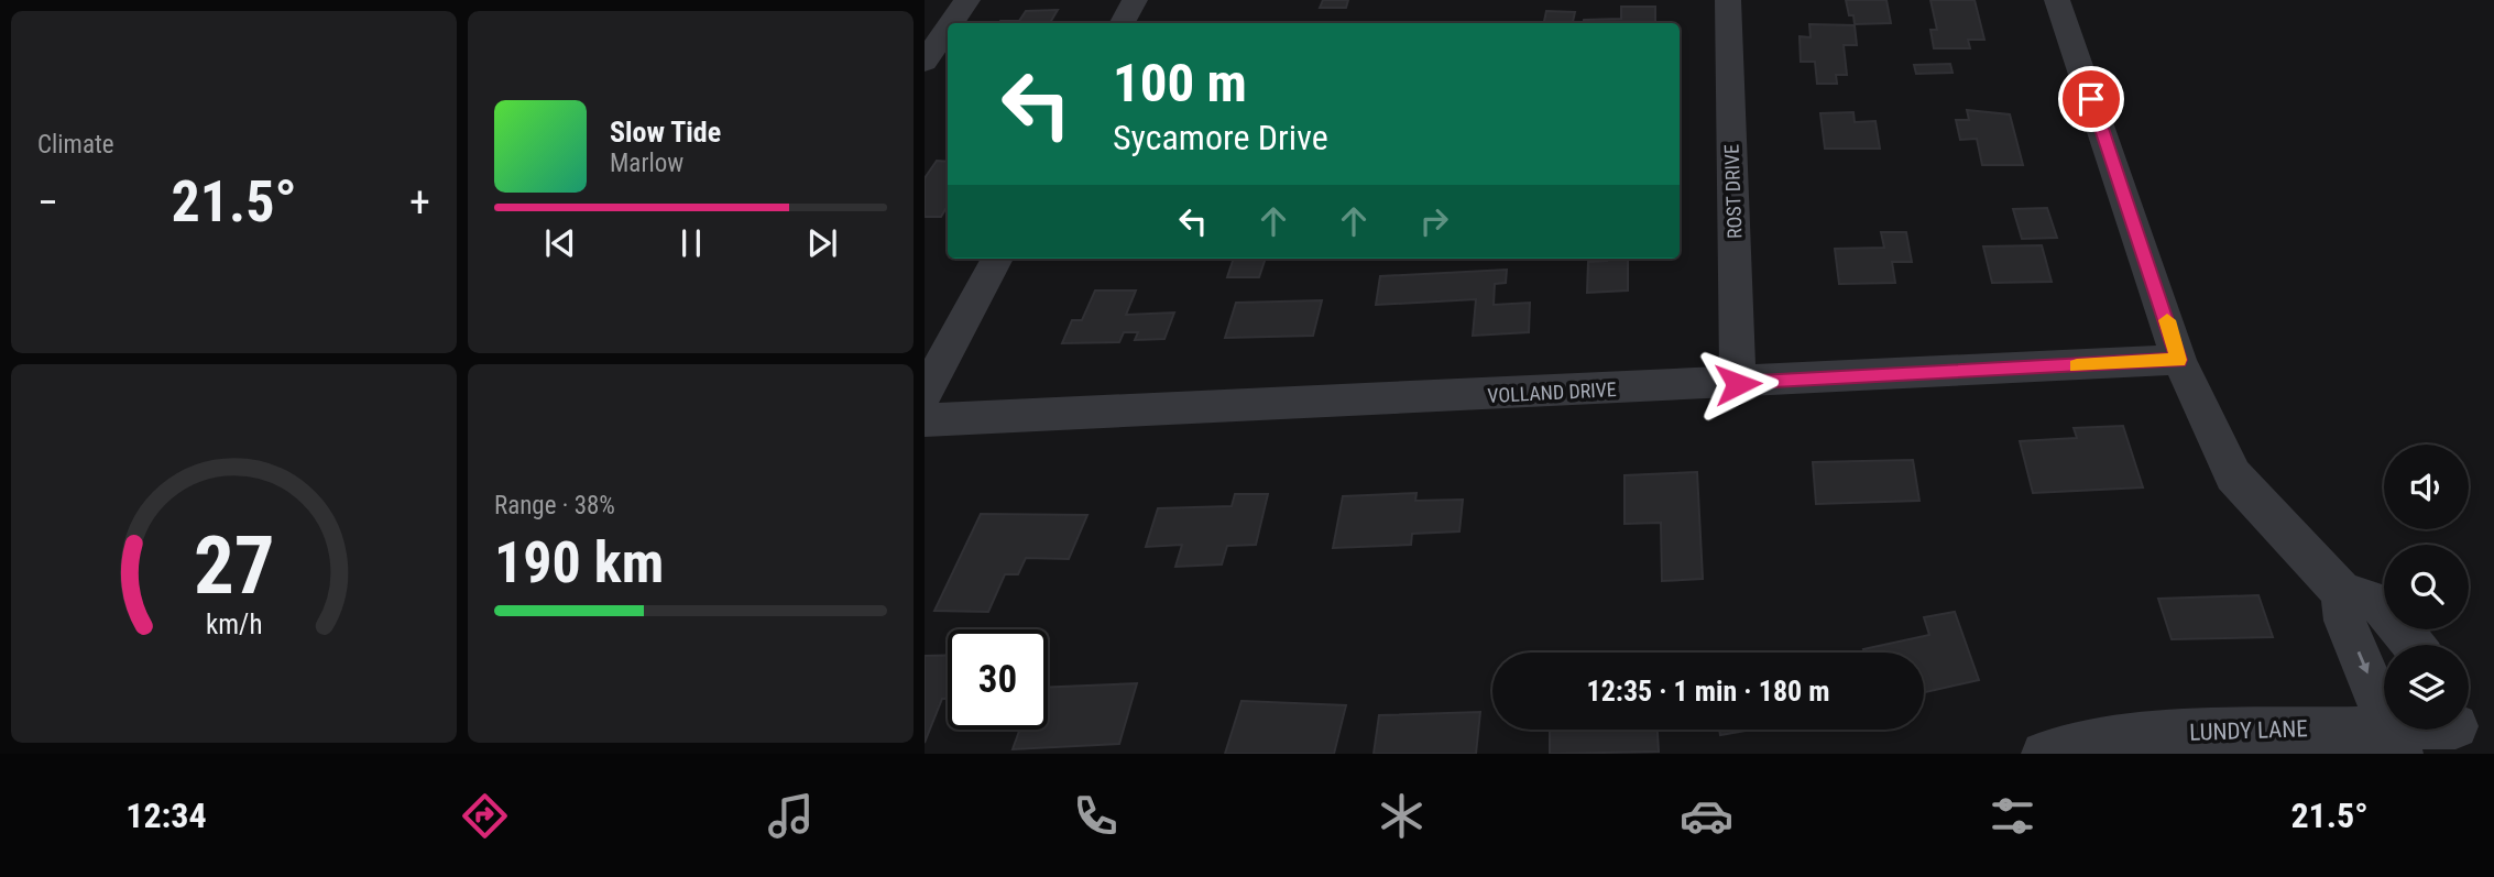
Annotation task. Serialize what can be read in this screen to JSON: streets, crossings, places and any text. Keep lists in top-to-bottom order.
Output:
{
  "streets": {
    "street": ["ROST DRIVE", "VOLLAND DRIVE", "LUNDY LANE"]
  },
  "crossings": [
    ["ROST DRIVE", "VOLLAND DRIVE"]
  ],
  "page": {
    "tile": [
      "Climate",
      ["Range · 38%", "190 km"]
    ],
    "turn": ["100 m", "Sycamore Drive"],
    "song": ["Slow Tide", "Marlow"],
    "heat": ["−", "21.5°", "+"],
    "limit": "30",
    "trip": "12:35 · 1 min · 180 m",
    "tabs": ["12:34", "21.5°"],
    "gauge": ["27", "km/h"]
  }
}
